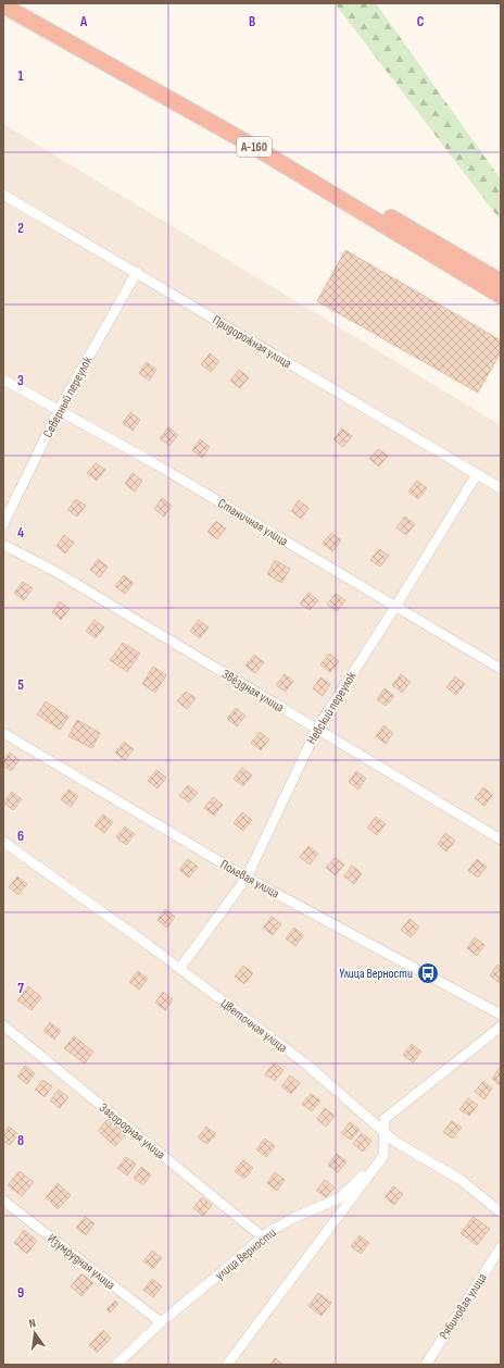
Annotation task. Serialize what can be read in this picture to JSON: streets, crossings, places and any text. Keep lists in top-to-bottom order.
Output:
{
  "streets": {
    "highway": ["А-160"],
    "street": [
      "Придорожная улица",
      "Северный переулок",
      "Станичная улица",
      "Звёздная улица",
      "Невский переулок",
      "Полевая улица",
      "Цветочная улица",
      "Загородная улица",
      "улица Верности",
      "Изумрудная улица",
      "Рябиновая улица"
    ]
  },
  "crossings": [
    ["Придорожная улица", "Северный переулок"],
    ["Придорожная улица", "Невский переулок"],
    ["Северный переулок", "Станичная улица"],
    ["Станичная улица", "Невский переулок"],
    ["Звёздная улица", "Невский переулок"],
    ["Невский переулок", "Полевая улица"],
    ["Невский переулок", "Цветочная улица"],
    ["Загородная улица", "улица Верности"],
    ["улица Верности", "Изумрудная улица"]
  ],
  "places": {
    "bus stop": ["Улица Верности"]
  },
  "north": "top",
  "grid": {
    "columns": ["A", "B", "C"],
    "rows": [
      "1",
      "2",
      "3",
      "4",
      "5",
      "6",
      "7",
      "8",
      "9"
    ]
  }
}
